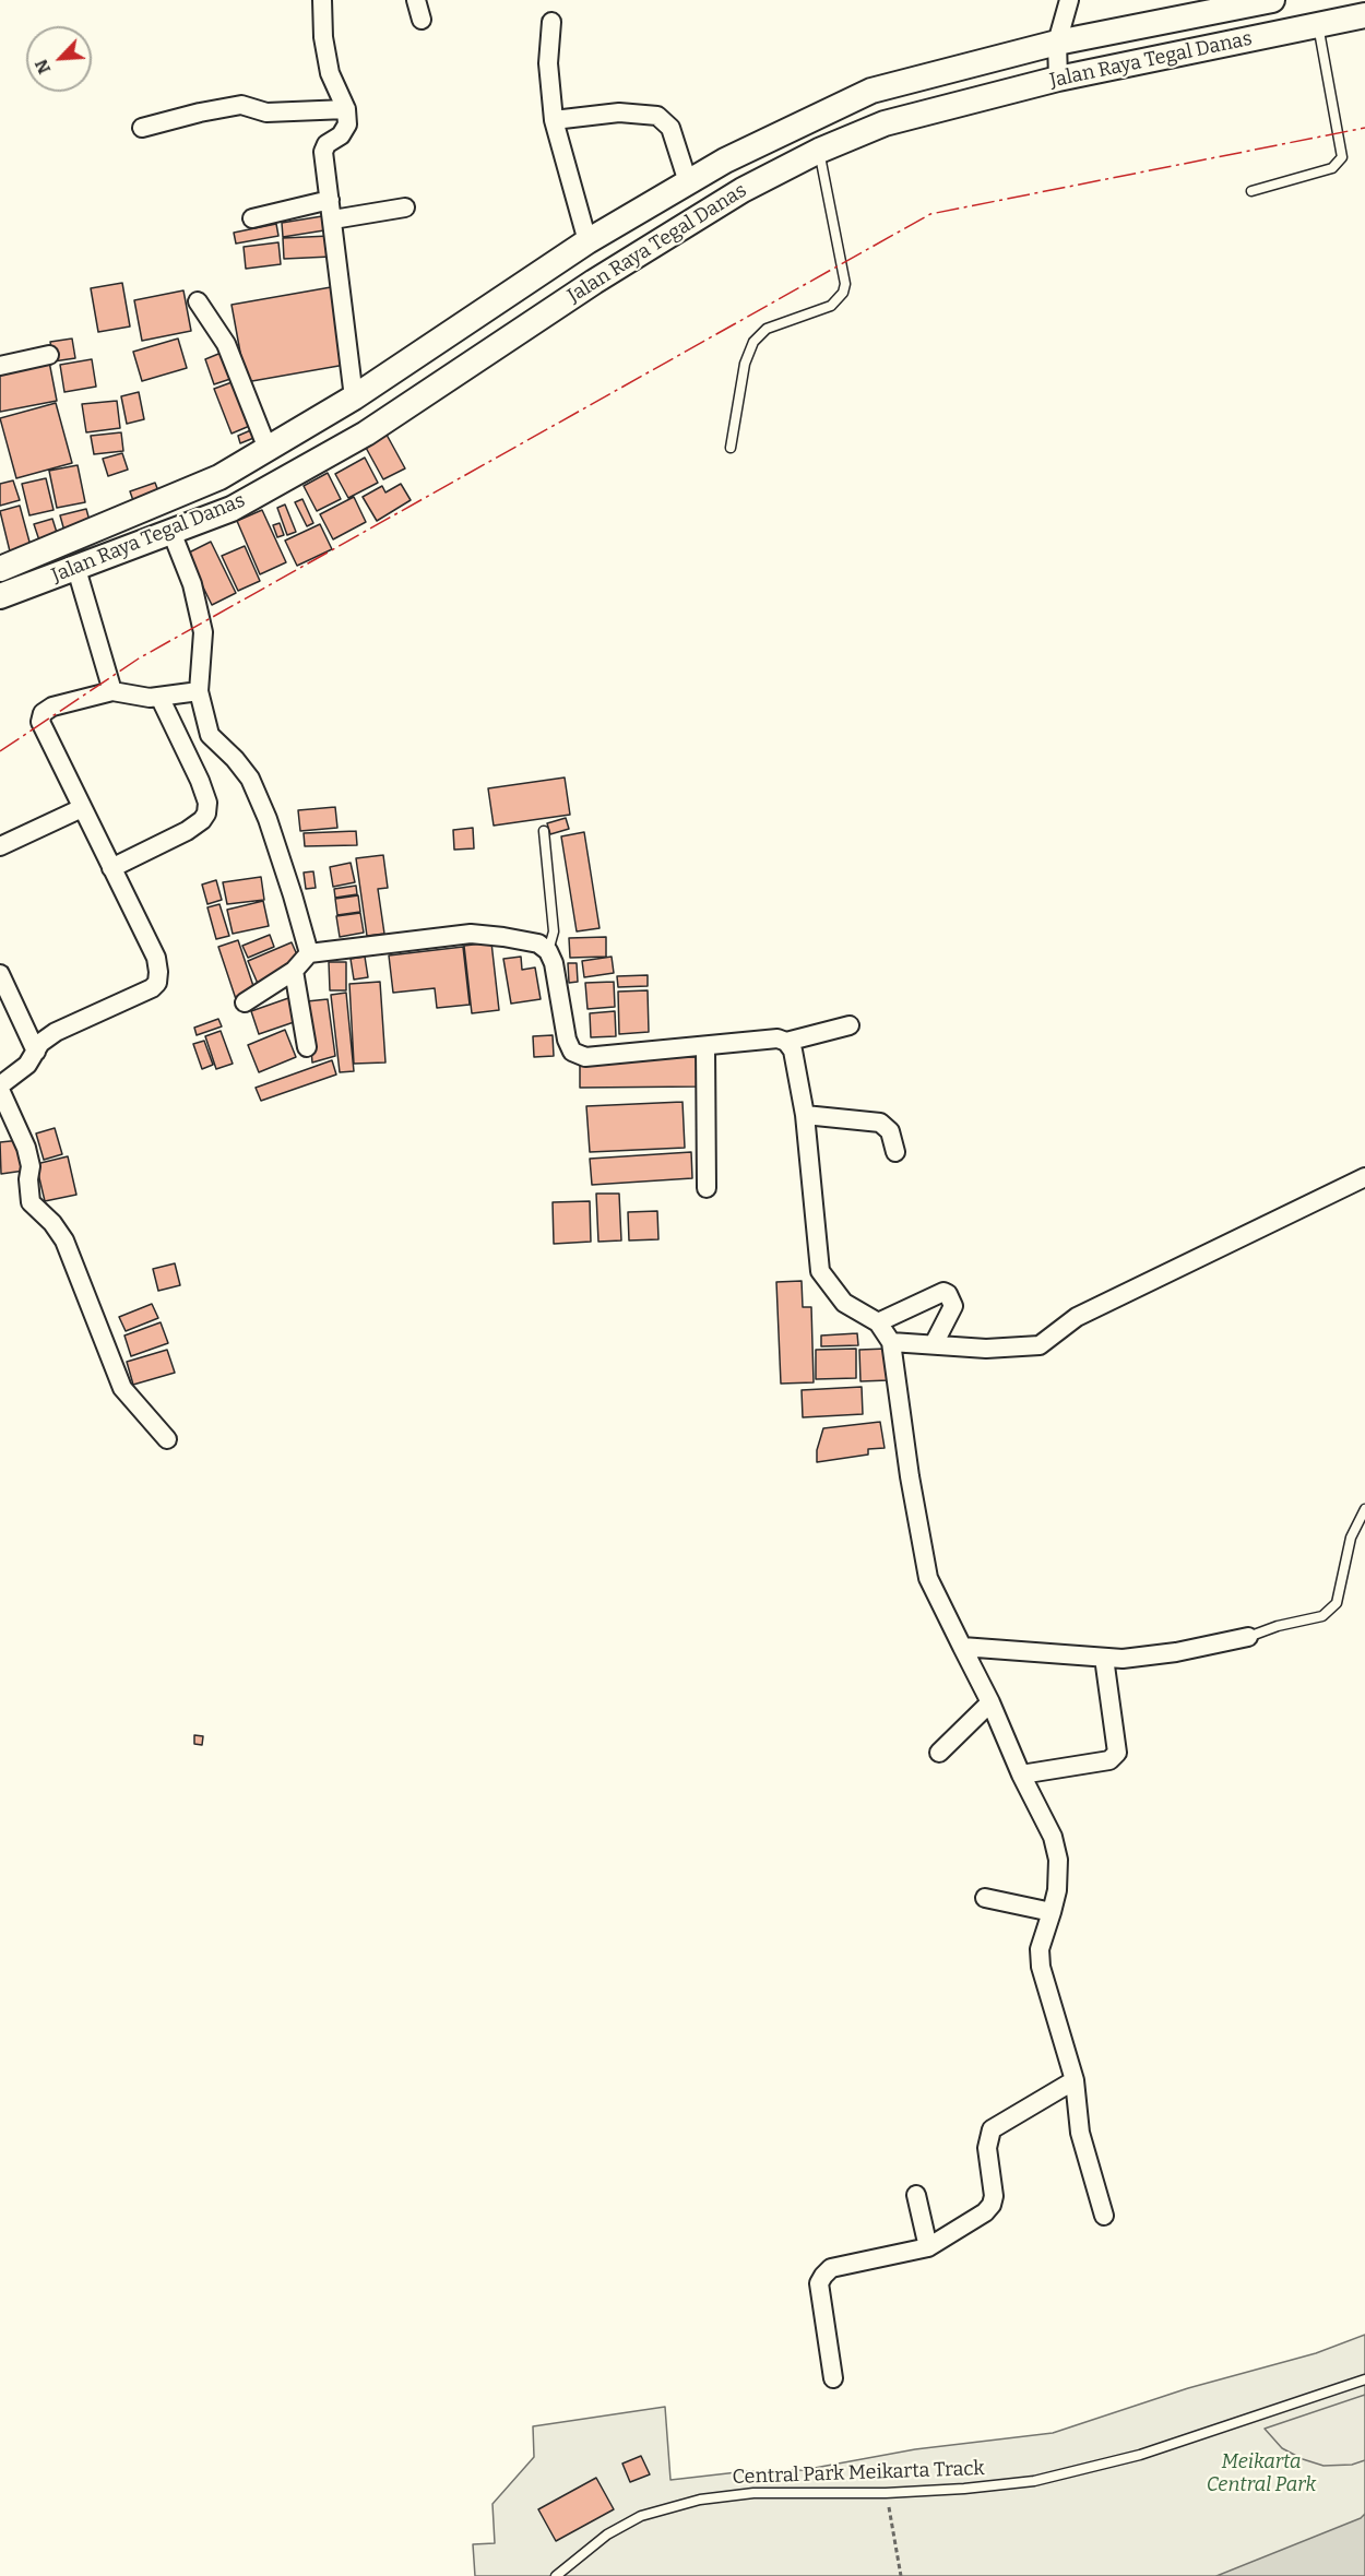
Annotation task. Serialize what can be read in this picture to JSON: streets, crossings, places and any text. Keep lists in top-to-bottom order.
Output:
{
  "streets": {
    "street": ["Jalan Raya Tegal Danas"],
    "lane": ["Central Park Meikarta Track"]
  },
  "parks": ["Meikarta Central Park"],
  "north": "bottom left"
}
